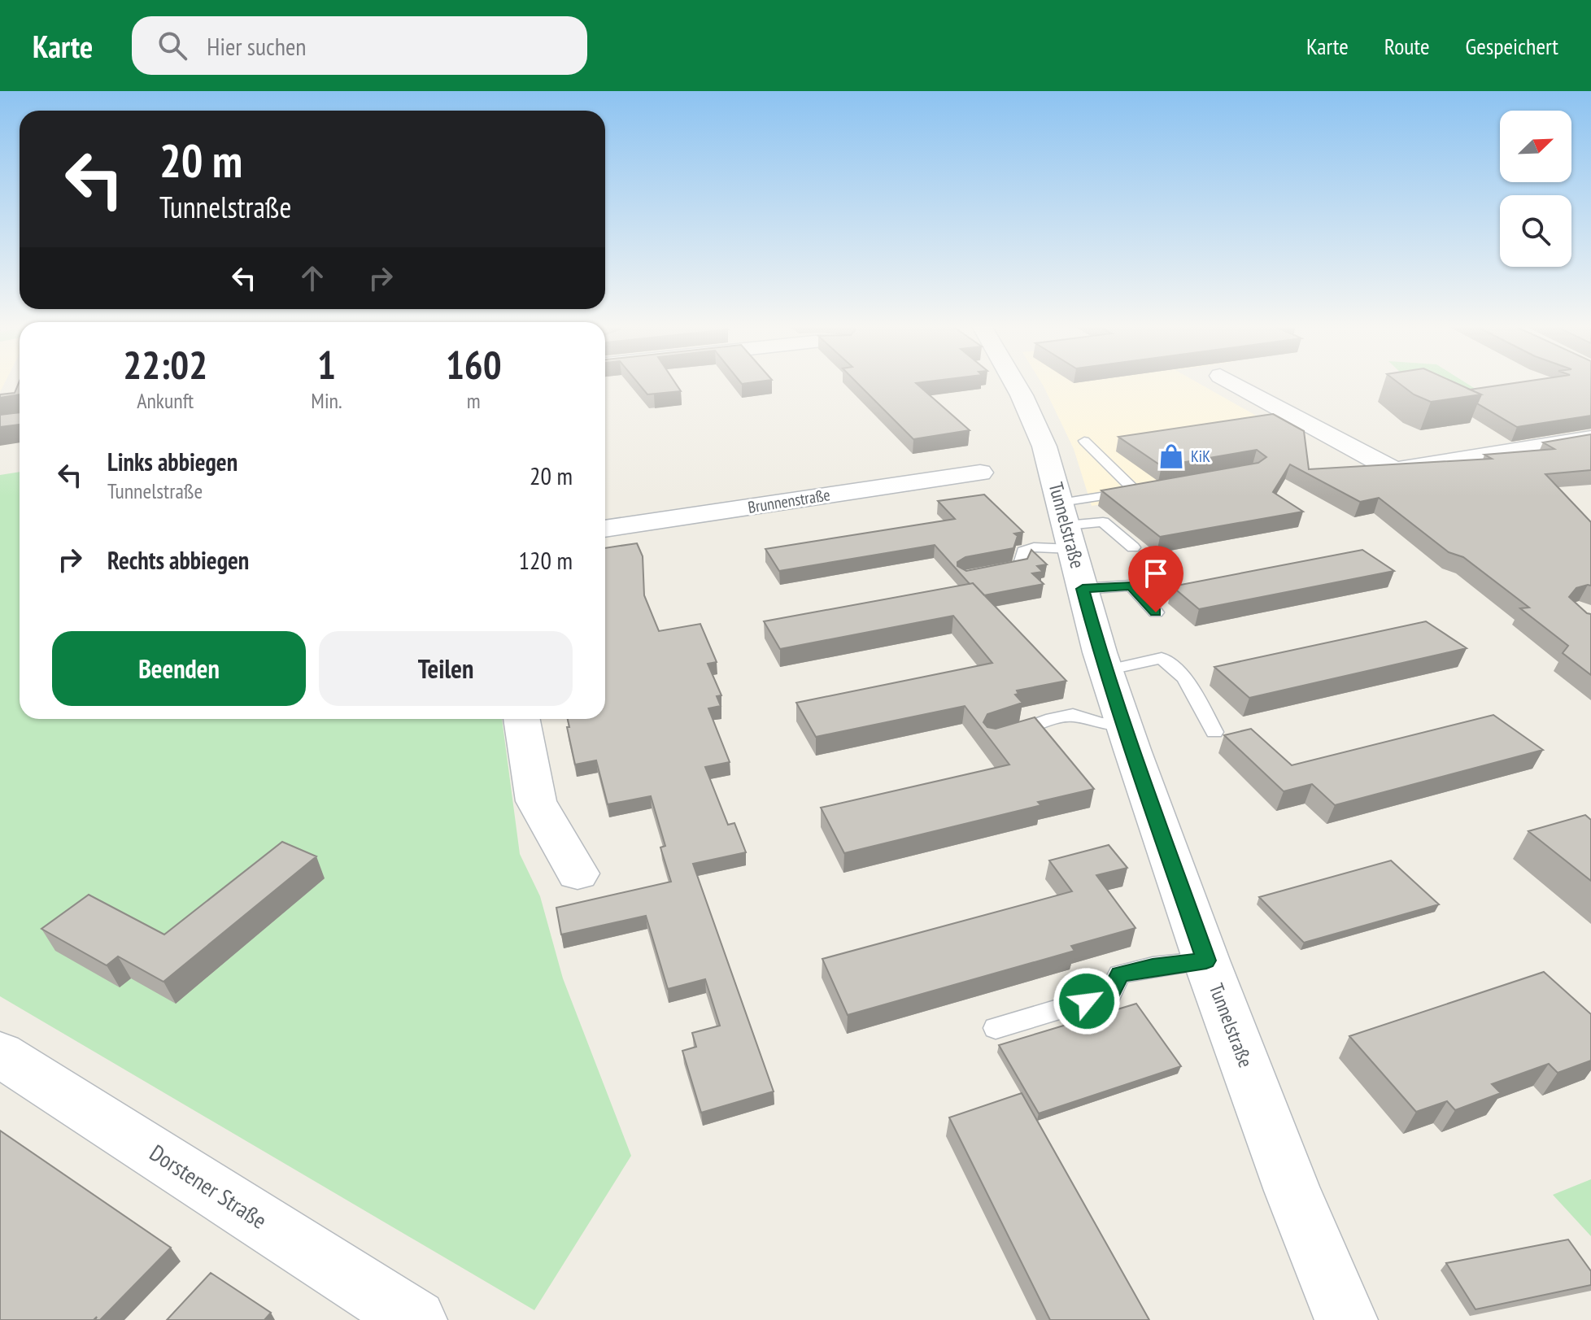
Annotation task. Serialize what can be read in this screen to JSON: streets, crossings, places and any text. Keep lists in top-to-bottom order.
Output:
{
  "streets": {
    "street": ["Brunnenstraße", "Tunnelstraße", "Dorstener Straße"]
  },
  "places": {
    "shop": ["KiK"]
  },
  "north": "top right",
  "page": {
    "header": "Karte",
    "search": "Hier suchen",
    "nav": ["Karte", "Route", "Gespeichert"],
    "turn": ["20 m", "Tunnelstraße"],
    "eta": [
      "22:02",
      "Ankunft",
      "1",
      "Min.",
      "160",
      "m"
    ],
    "list": [
      {
        "name": "Links abbiegen",
        "note": "Tunnelstraße",
        "value": "20 m"
      },
      {
        "name": "Rechts abbiegen",
        "value": "120 m"
      }
    ],
    "buttons": ["Beenden", "Teilen"]
  }
}
